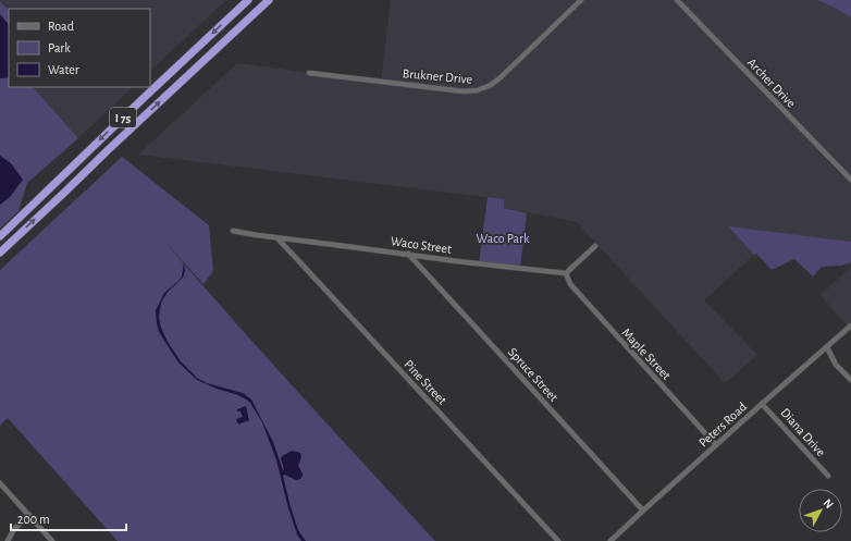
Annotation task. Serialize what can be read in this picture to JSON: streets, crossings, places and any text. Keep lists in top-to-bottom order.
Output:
{
  "streets": {
    "highway": ["I 75"],
    "street": [
      "Brukner Drive",
      "Archer Drive",
      "Waco Street",
      "Maple Street",
      "Spruce Street",
      "Pine Street",
      "Peters Road",
      "Diana Drive"
    ]
  },
  "crossings": [
    ["Waco Street", "Maple Street"],
    ["Waco Street", "Spruce Street"],
    ["Waco Street", "Pine Street"],
    ["Maple Street", "Peters Road"],
    ["Spruce Street", "Peters Road"],
    ["Peters Road", "Diana Drive"]
  ],
  "parks": ["Waco Park"],
  "legend": ["Road", "Park", "Water"],
  "scale_bar": "200 m",
  "north": "top right"
}
